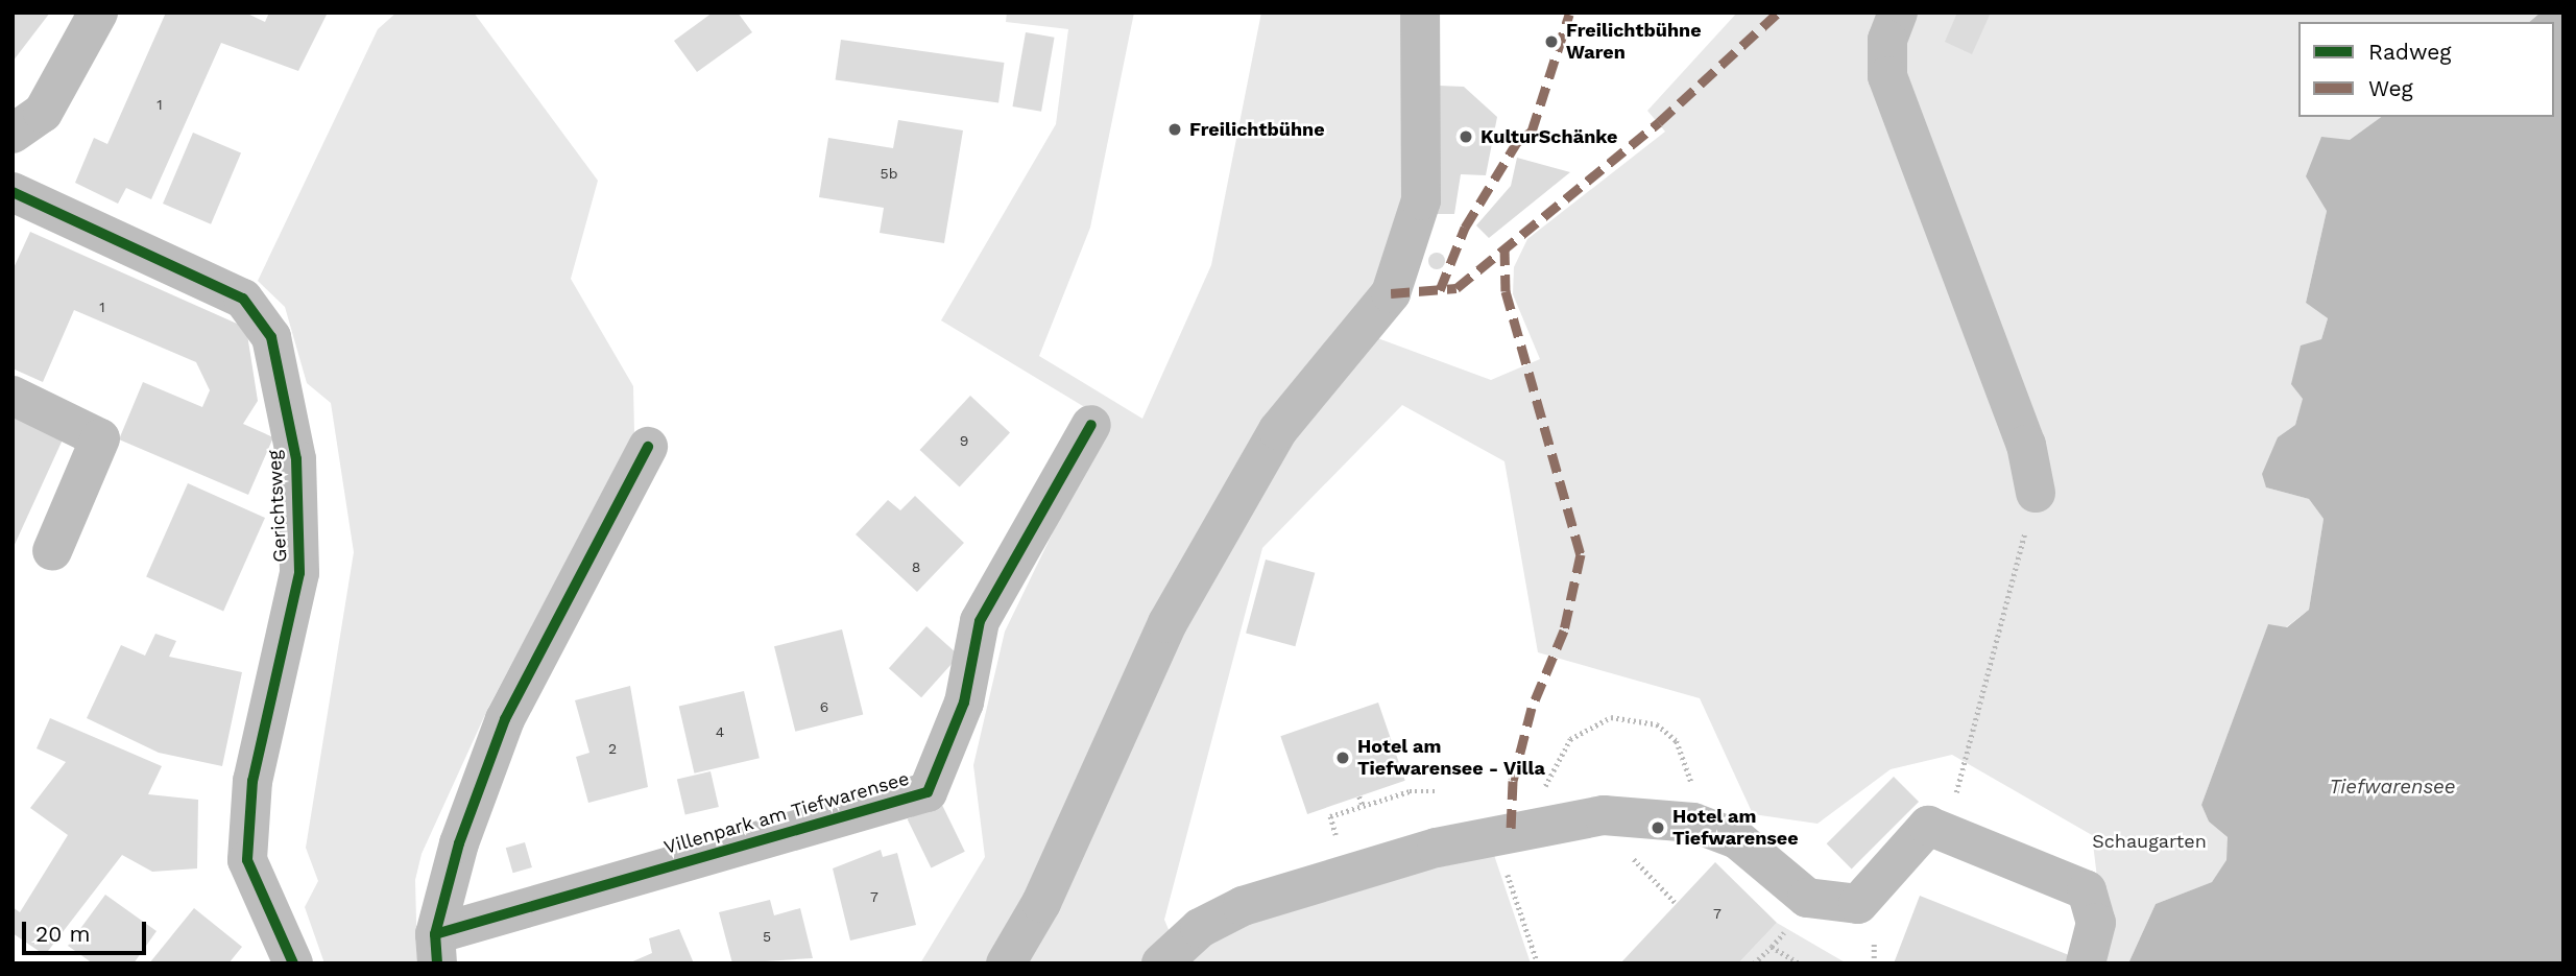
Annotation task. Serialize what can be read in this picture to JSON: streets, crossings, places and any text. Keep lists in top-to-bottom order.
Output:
{
  "streets": {
    "street": ["Gerichtsweg", "Villenpark am Tiefwarensee"]
  },
  "water": ["Tiefwarensee"],
  "parks": ["Schaugarten"],
  "places": [
    "Freilichtbühne Waren",
    "Freilichtbühne",
    "KulturSchänke",
    "Hotel am Tiefwarensee - Villa",
    "Hotel am Tiefwarensee"
  ],
  "house_numbers": [
    "1",
    "5b",
    "1",
    "9",
    "8",
    "6",
    "4",
    "2",
    "7",
    "7",
    "5"
  ],
  "legend": ["Radweg", "Weg"],
  "scale_bar": "20 m"
}
